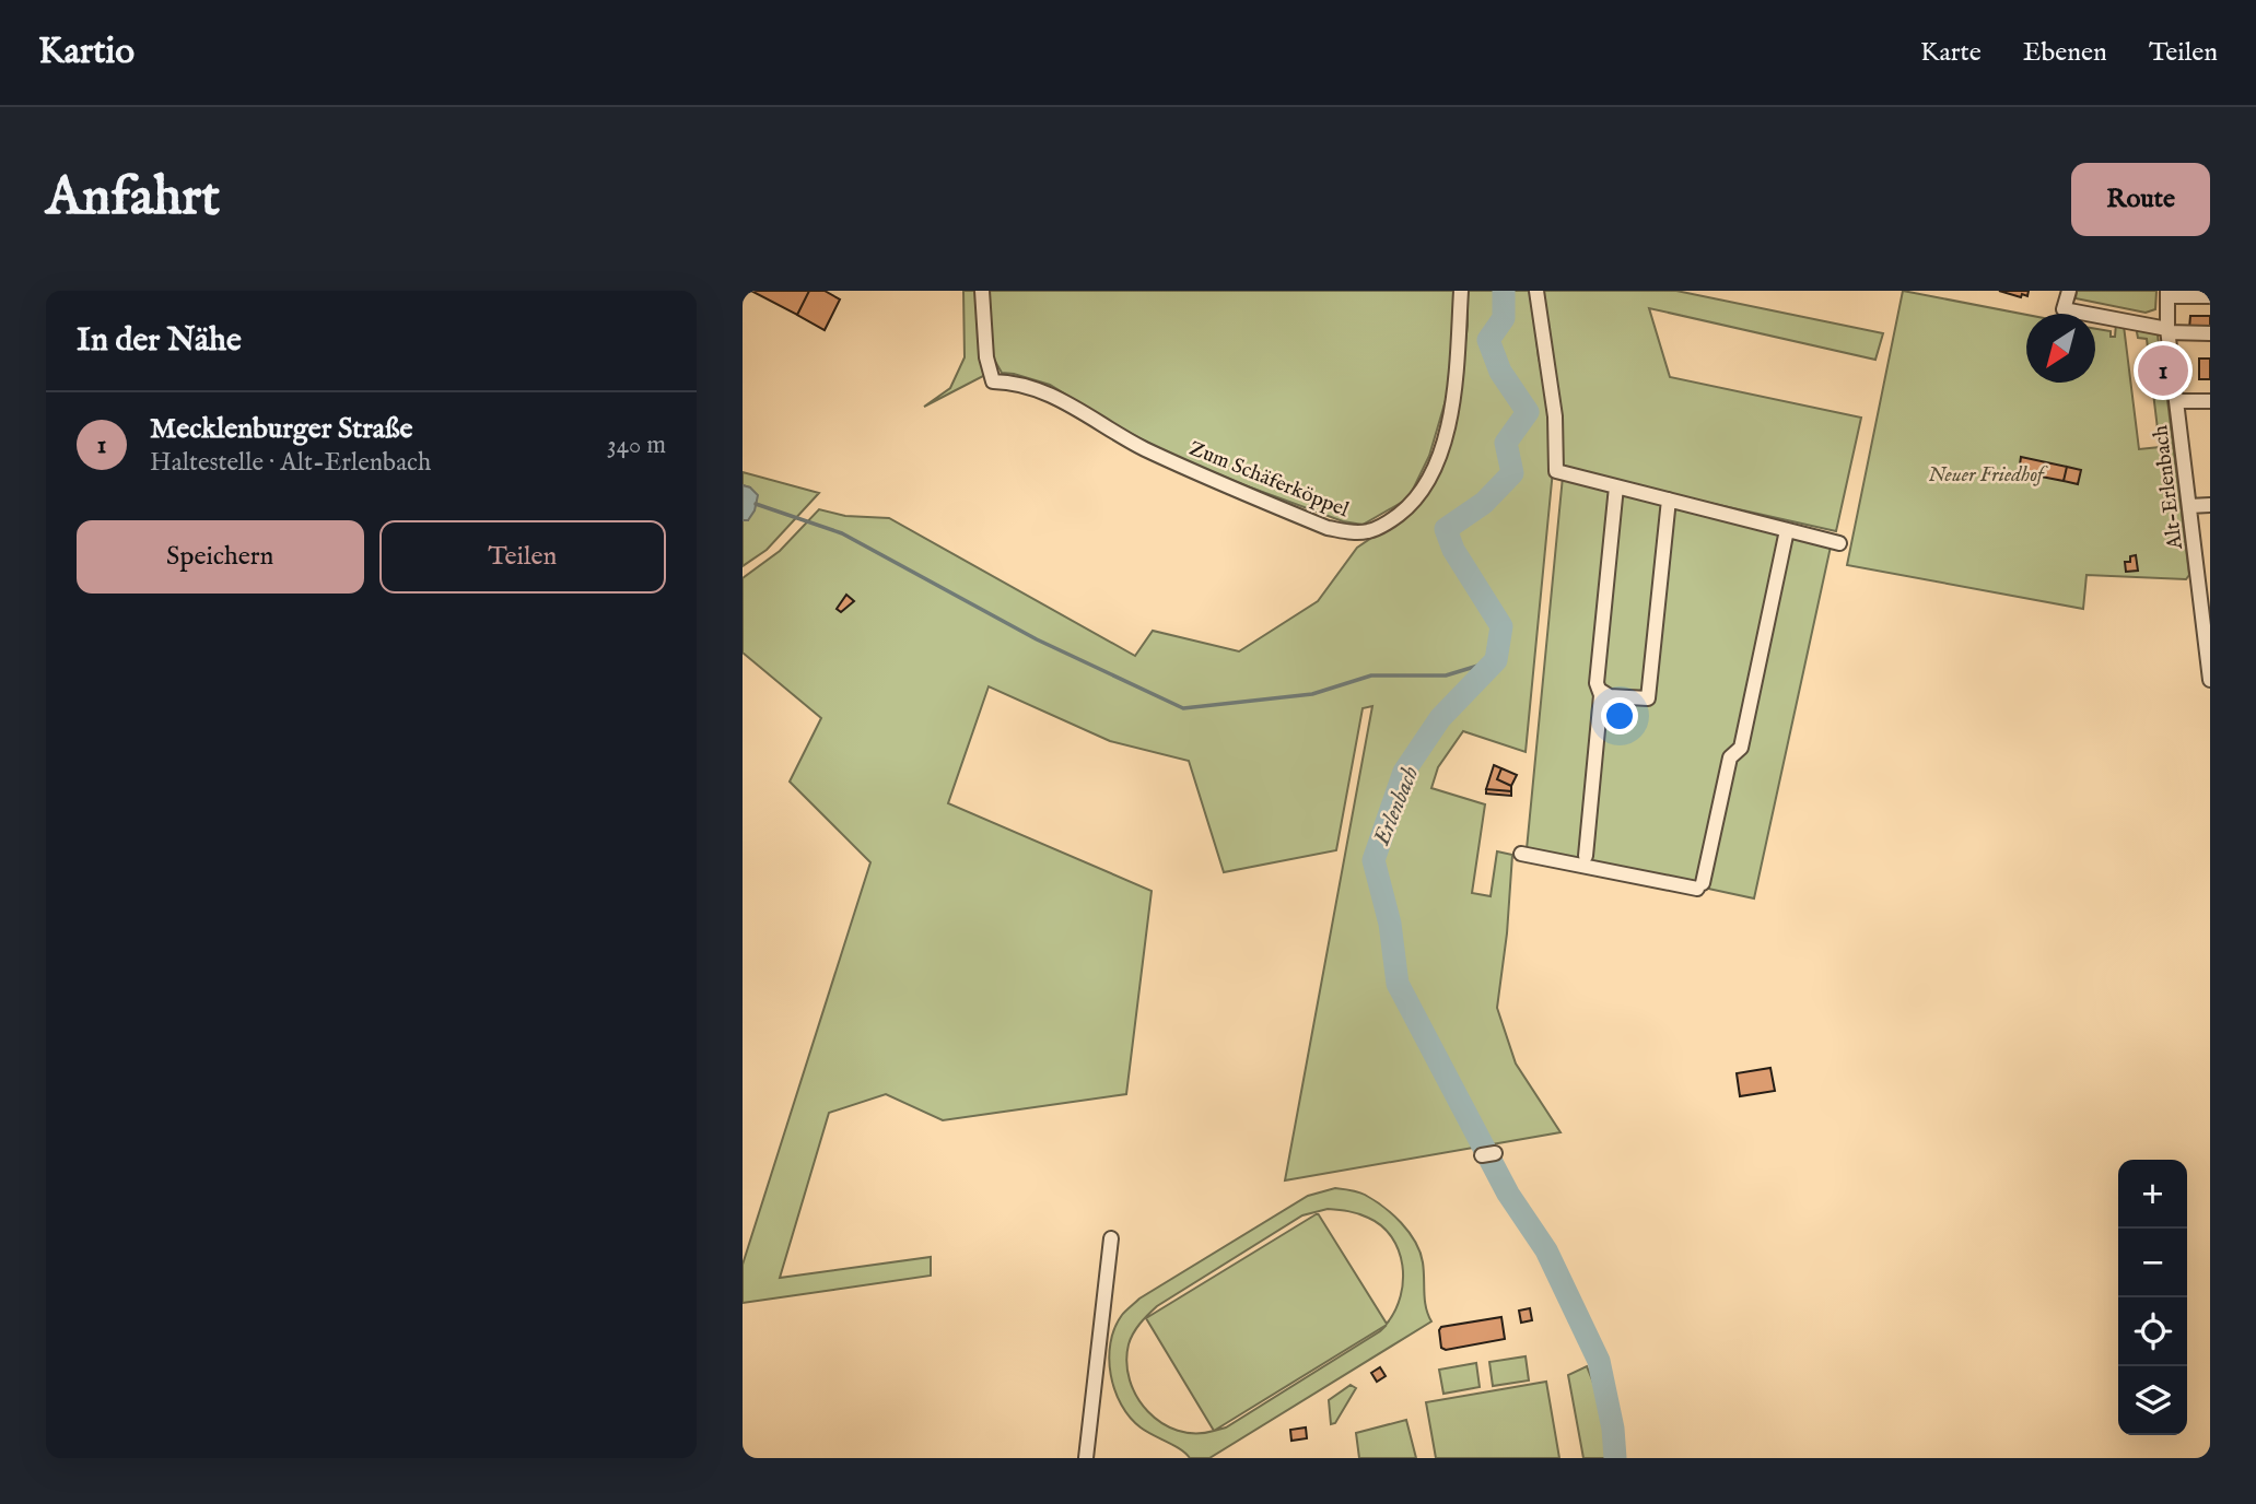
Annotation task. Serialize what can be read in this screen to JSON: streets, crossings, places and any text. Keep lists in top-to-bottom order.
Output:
{
  "streets": {
    "street": ["Zum Schäferköppel", "Alt-Erlenbach"]
  },
  "water": ["Erlenbach"],
  "parks": ["Neuer Friedhof"],
  "north": "bottom left",
  "page": {
    "header": "Kartio",
    "nav": ["Karte", "Ebenen", "Teilen"],
    "buttons": [
      "Route",
      ["Speichern", "Teilen"]
    ],
    "title": "Anfahrt",
    "heading": "In der Nähe",
    "pins": "1",
    "list": [
      {
        "mark": "1",
        "name": "Mecklenburger Straße",
        "note": "Haltestelle · Alt-Erlenbach",
        "value": "340 m"
      }
    ],
    "map_buttons": ["+", "−"]
  }
}
